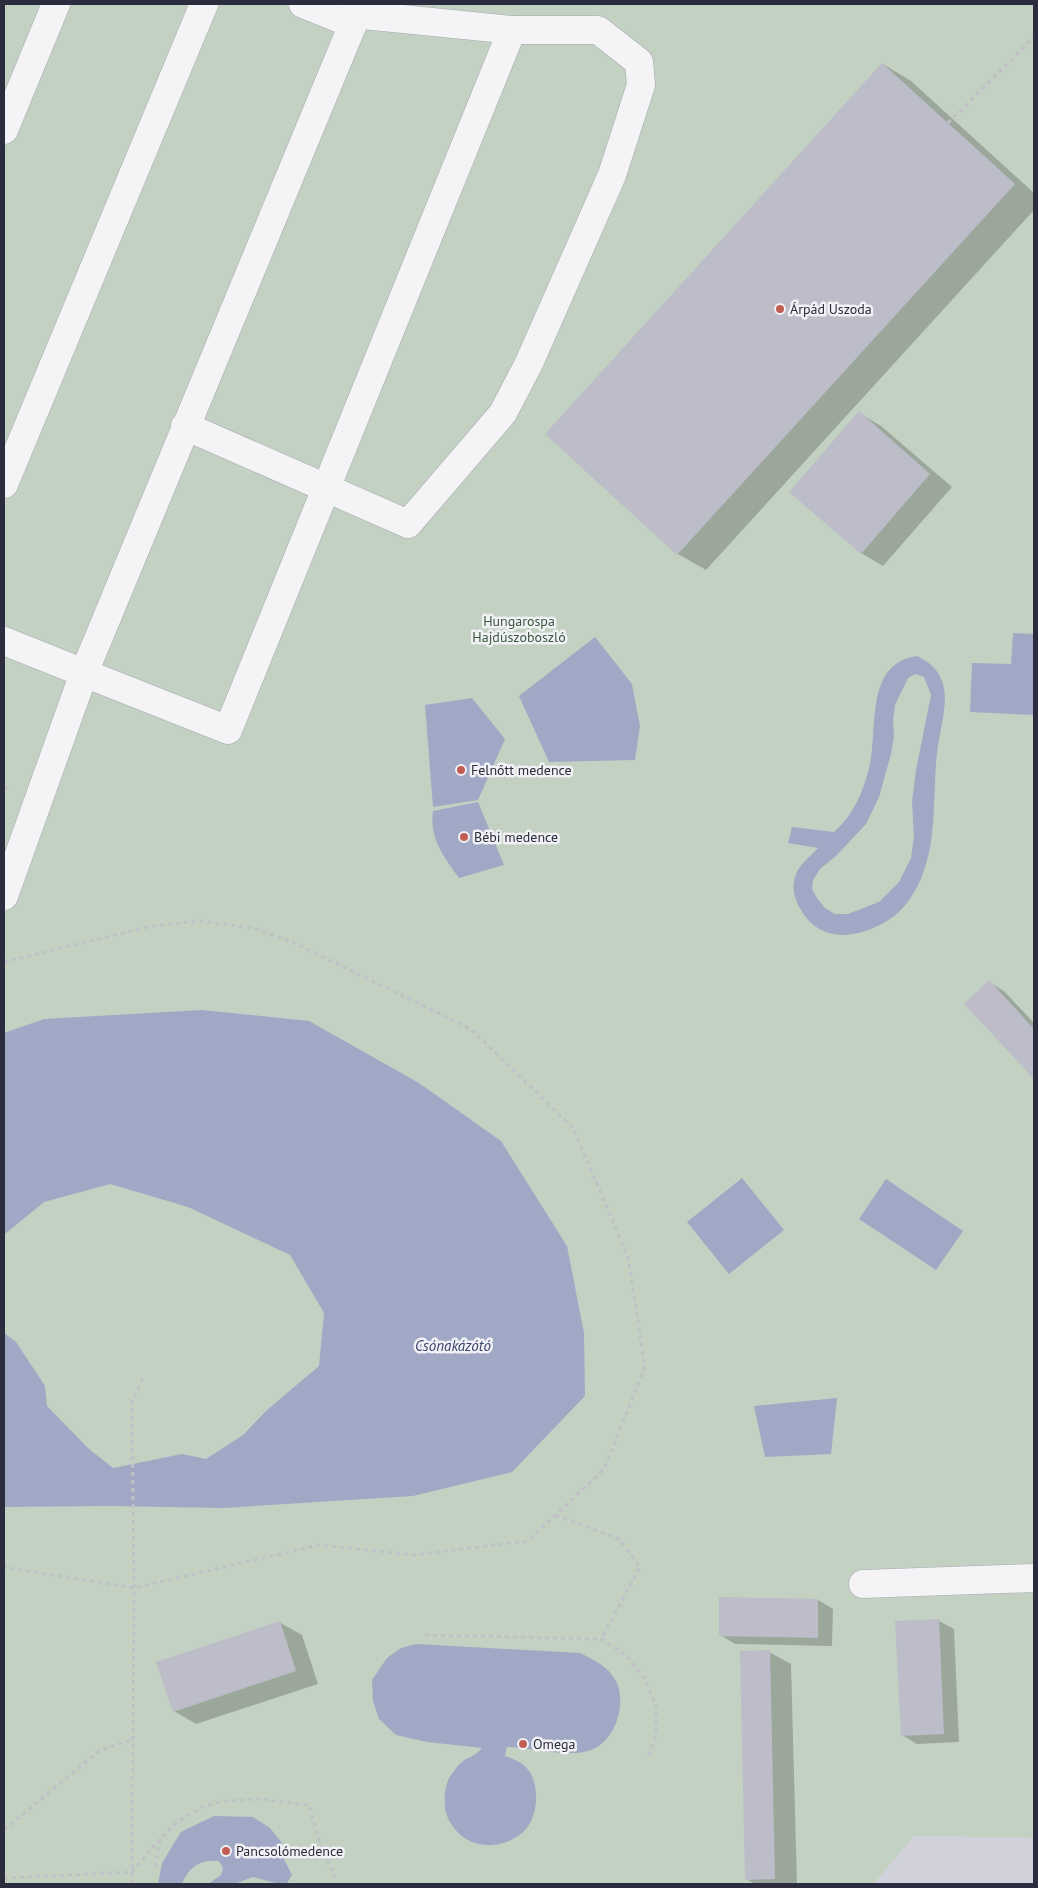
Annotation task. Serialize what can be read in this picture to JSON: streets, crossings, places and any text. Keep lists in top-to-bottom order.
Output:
{
  "water": ["Csónakázótó"],
  "parks": ["Hungarospa Hajdúszoboszló"],
  "places": [
    "Árpád Uszoda",
    "Felnőtt medence",
    "Bébi medence",
    "Omega",
    "Pancsolómedence"
  ]
}
